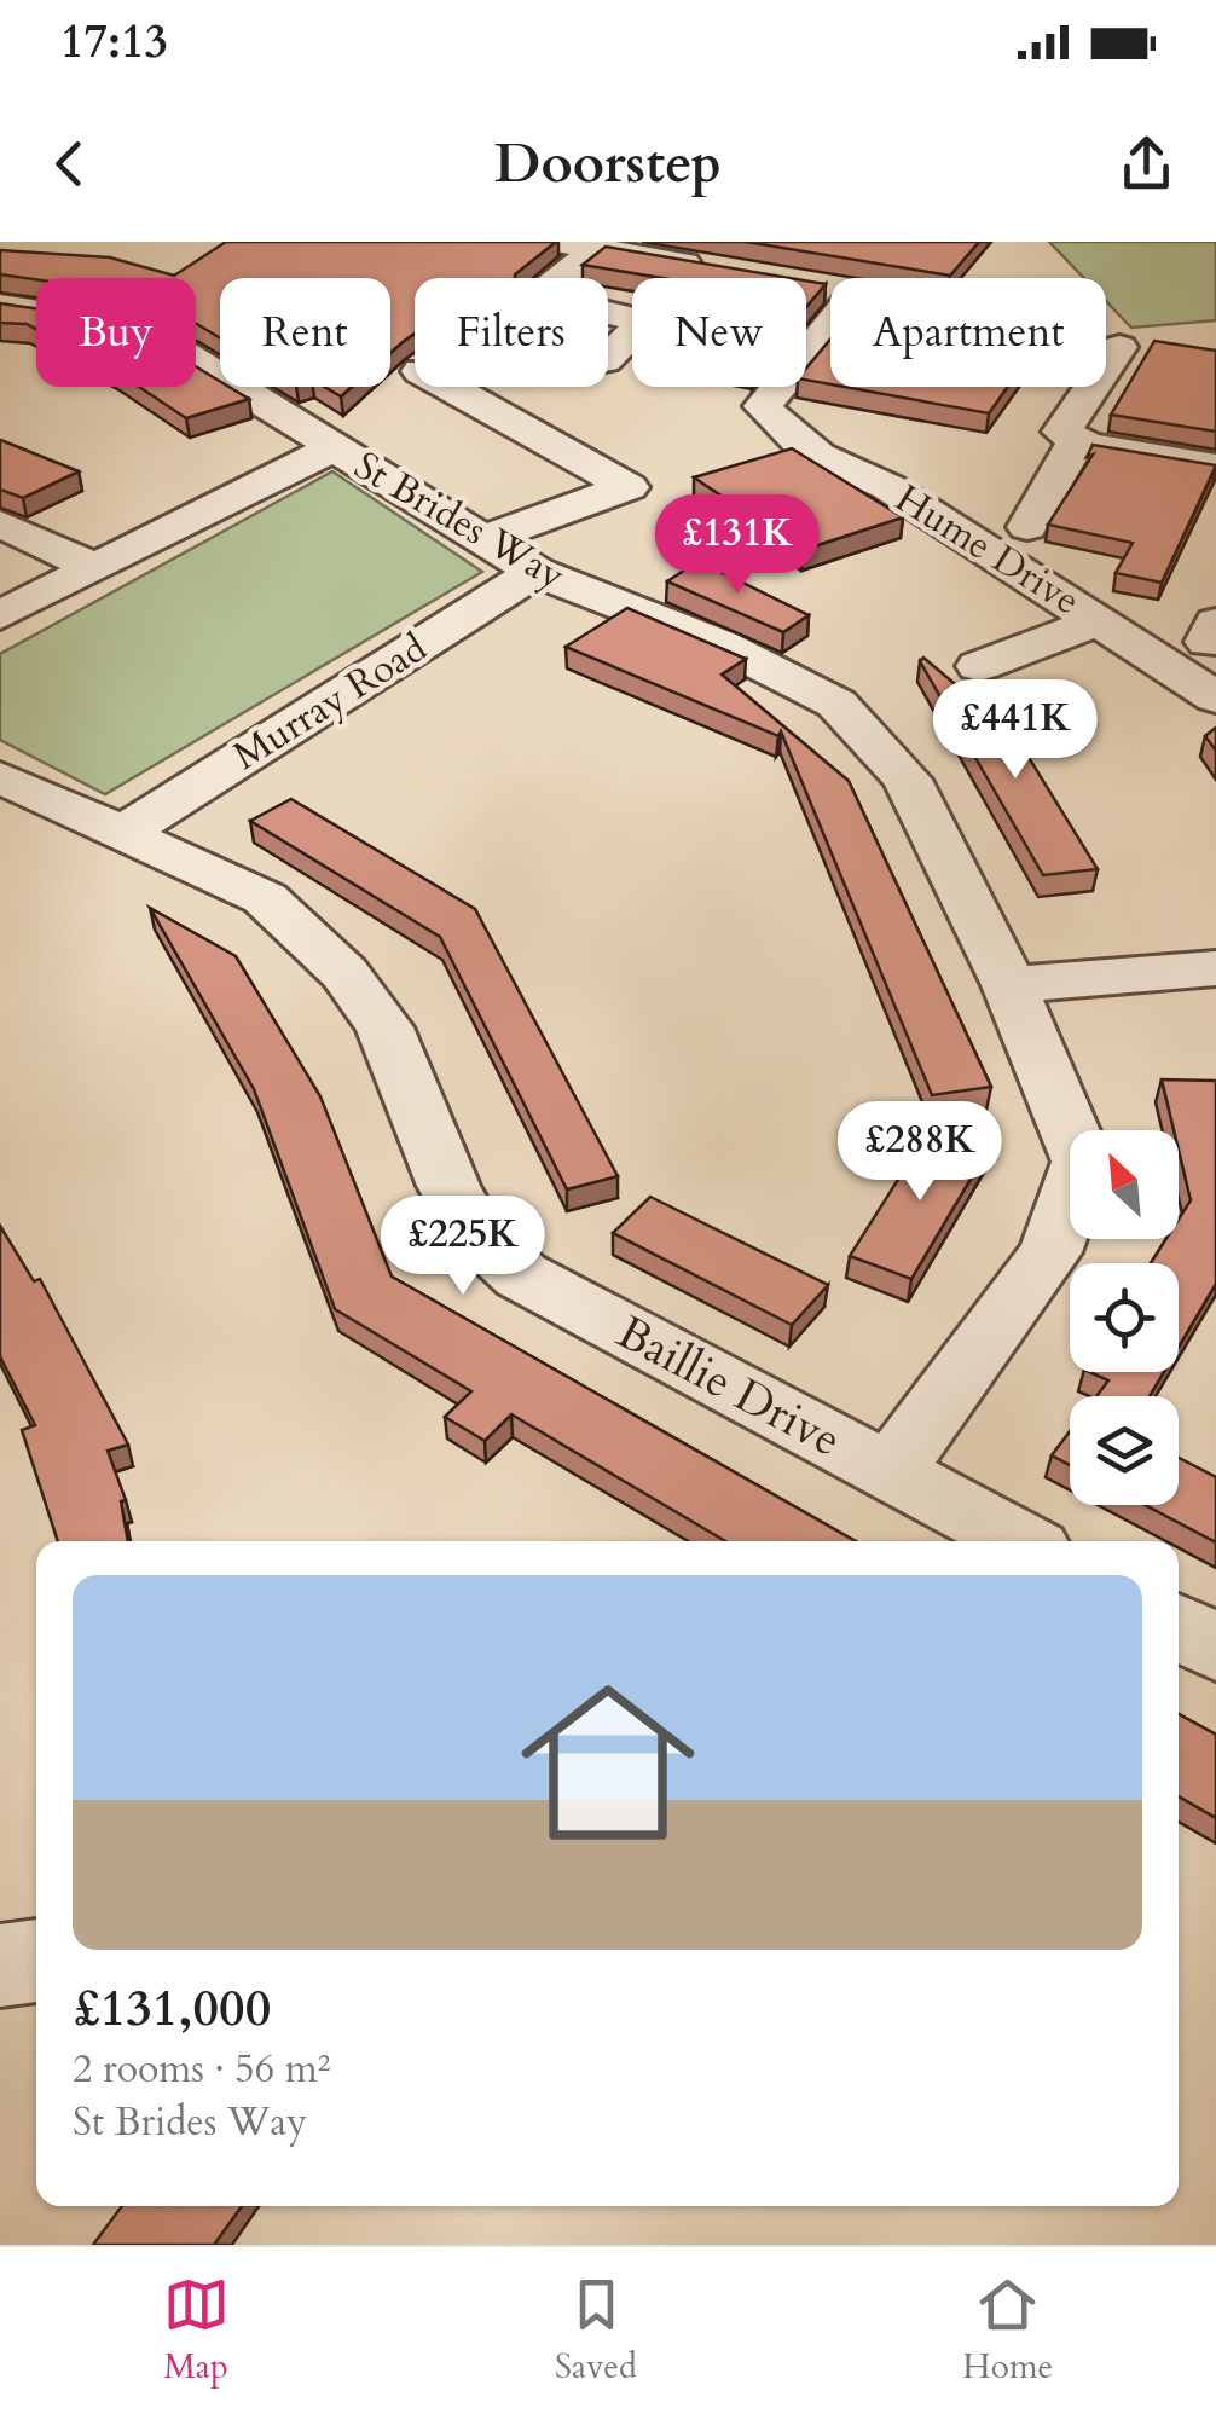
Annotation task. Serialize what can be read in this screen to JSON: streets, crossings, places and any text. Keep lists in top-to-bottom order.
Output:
{
  "streets": {
    "street": [
      "St Brides Way",
      "Hume Drive",
      "Murray Road",
      "Baillie Drive"
    ]
  },
  "crossings": [
    ["St Brides Way", "Murray Road"],
    ["St Brides Way", "Baillie Drive"],
    ["Murray Road", "Baillie Drive"]
  ],
  "north": "top left",
  "page": {
    "status": "17:13",
    "header": "Doorstep",
    "chip": [
      "Buy",
      "Rent",
      "Filters",
      "New",
      "Apartment"
    ],
    "price": [
      "£131K",
      "£441K",
      "£288K",
      "£225K"
    ],
    "list": [
      {
        "name": "£131,000",
        "note": "2 rooms · 56 m² · St Brides Way"
      }
    ],
    "tabs": ["Map", "Saved", "Home"]
  }
}
